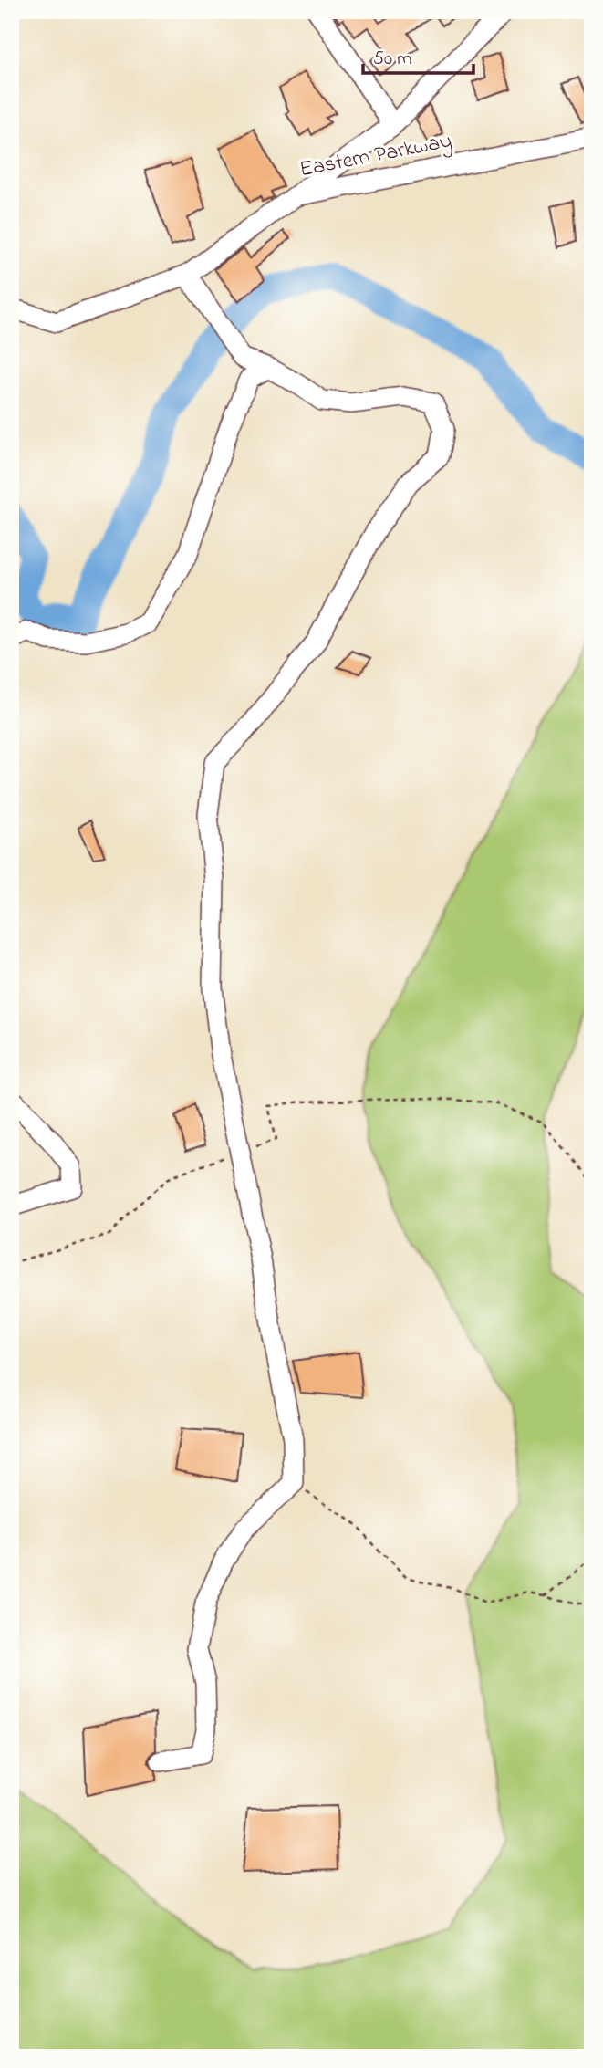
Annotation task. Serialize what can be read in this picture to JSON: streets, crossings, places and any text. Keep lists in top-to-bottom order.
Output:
{
  "streets": {
    "street": ["Eastern Parkway"]
  },
  "scale_bar": "50 m"
}
